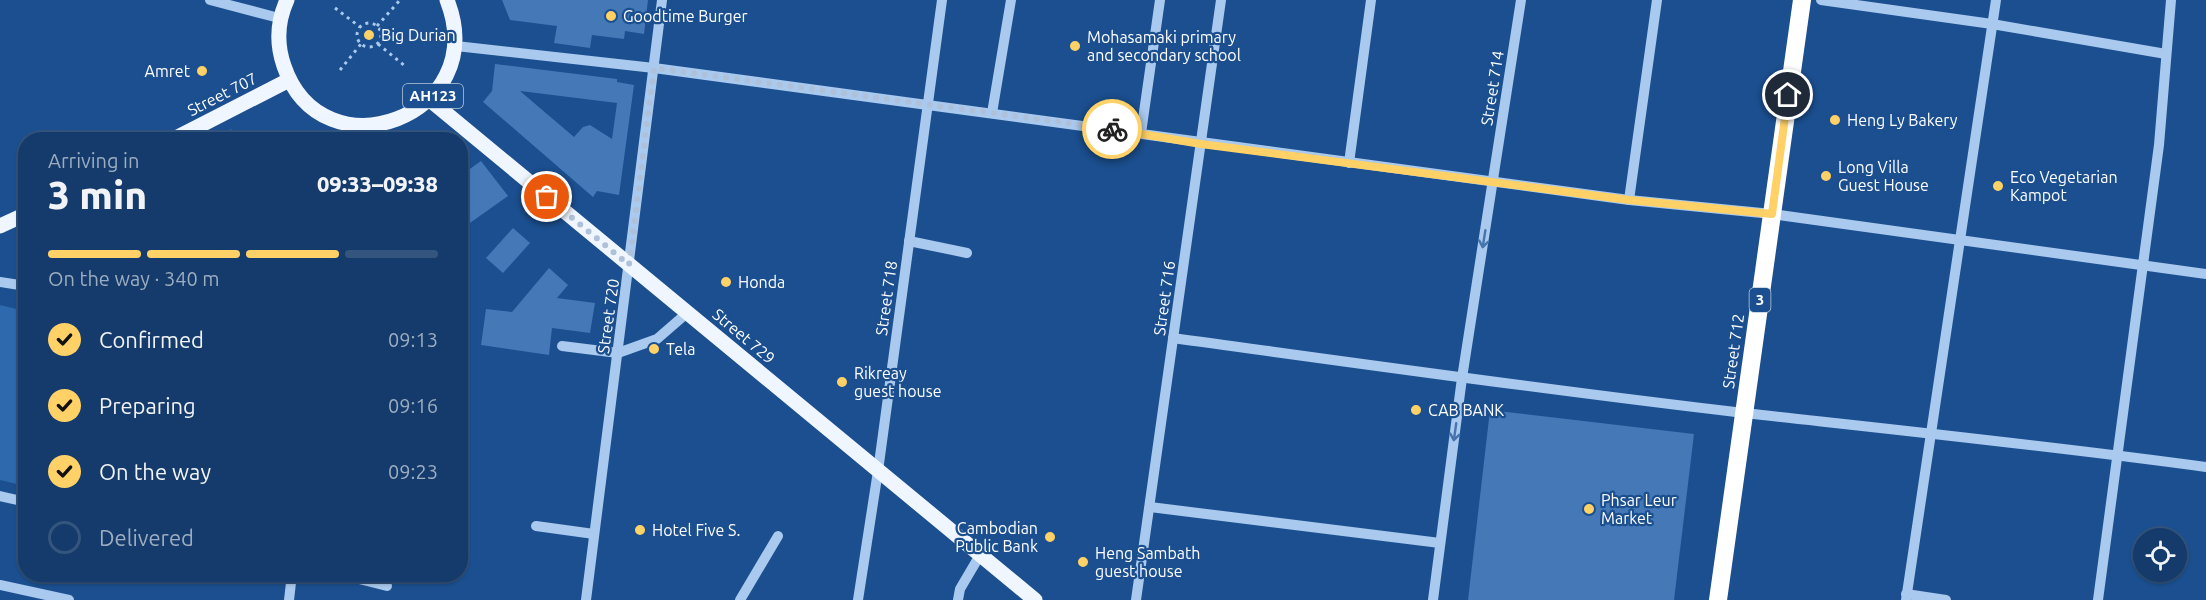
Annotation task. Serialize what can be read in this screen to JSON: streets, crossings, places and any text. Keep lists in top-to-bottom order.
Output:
{
  "streets": {
    "highway": ["3", "Street 712"],
    "main road": ["Street 707", "AH123", "Street 729"],
    "street": [
      "Street 714",
      "Street 718",
      "Street 716",
      "Street 720"
    ]
  },
  "crossings": [
    ["Street 707", "AH123"],
    ["AH123", "Street 729"],
    ["Street 718", "Street 729"],
    ["Street 720", "Street 729"]
  ],
  "one_way": ["Street 714"],
  "places": [
    "Goodtime Burger",
    "Big Durian",
    "Mohasamaki primary and secondary school",
    "Amret",
    "Heng Ly Bakery",
    "Long Villa Guest House",
    "Eco Vegetarian Kampot",
    "Honda",
    "Tela",
    "Rikreay guest house",
    "CAB BANK",
    "Phsar Leur Market",
    "Hotel Five S.",
    "Cambodian Public Bank",
    "Heng Sambath guest house"
  ],
  "page": {
    "heading": ["3 min", "Arriving in", "09:33–09:38"],
    "bar": "On the way · 340 m",
    "list": [
      ["Confirmed", "09:13"],
      ["Preparing", "09:16"],
      ["On the way", "09:23"],
      "Delivered"
    ]
  }
}
